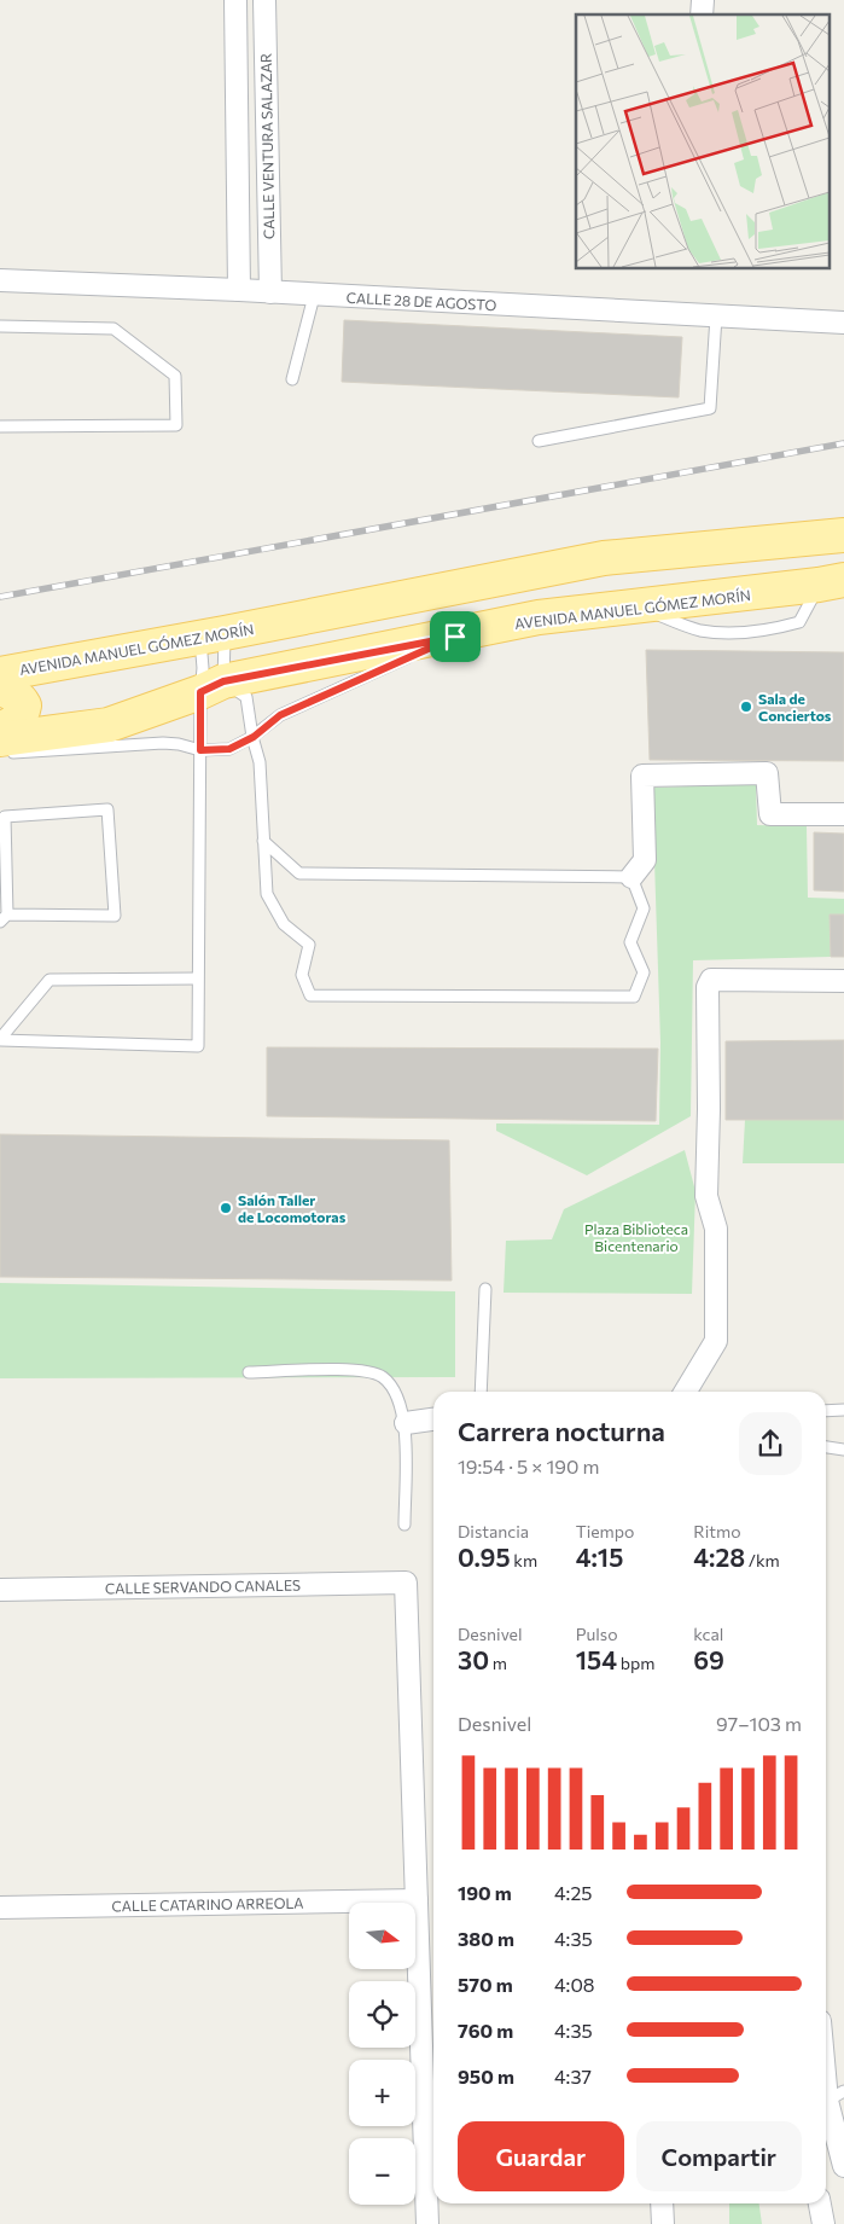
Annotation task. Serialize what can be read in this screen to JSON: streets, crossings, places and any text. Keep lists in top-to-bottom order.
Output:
{
  "streets": {
    "main road": ["AVENIDA MANUEL GÓMEZ MORÍN"],
    "street": [
      "CALLE VENTURA SALAZAR",
      "CALLE 28 DE AGOSTO",
      "CALLE SERVANDO CANALES",
      "CALLE CATARINO ARREOLA"
    ]
  },
  "crossings": [
    ["CALLE VENTURA SALAZAR", "CALLE 28 DE AGOSTO"],
    ["CALLE SERVANDO CANALES", "CALLE CATARINO ARREOLA"]
  ],
  "parks": ["Plaza Biblioteca Bicentenario"],
  "places": ["Sala de Conciertos", "Salón Taller de Locomotoras"],
  "north": "right",
  "page": {
    "heading": ["Carrera nocturna", "19:54 · 5 × 190 m"],
    "stats": [
      ["Distancia", "0.95 km"],
      ["Tiempo", "4:15"],
      ["Ritmo", "4:28 /km"],
      ["Desnivel", "30 m"],
      ["Pulso", "154 bpm"],
      ["kcal", "69"]
    ],
    "chart": ["Desnivel", "97–103 m"],
    "list": [
      {
        "name": "190 m",
        "note": "4:25"
      },
      {
        "name": "380 m",
        "note": "4:35"
      },
      {
        "name": "570 m",
        "note": "4:08"
      },
      {
        "name": "760 m",
        "note": "4:35"
      },
      {
        "name": "950 m",
        "note": "4:37"
      }
    ],
    "map_buttons": ["+", "−"],
    "buttons": ["Guardar", "Compartir"]
  }
}
